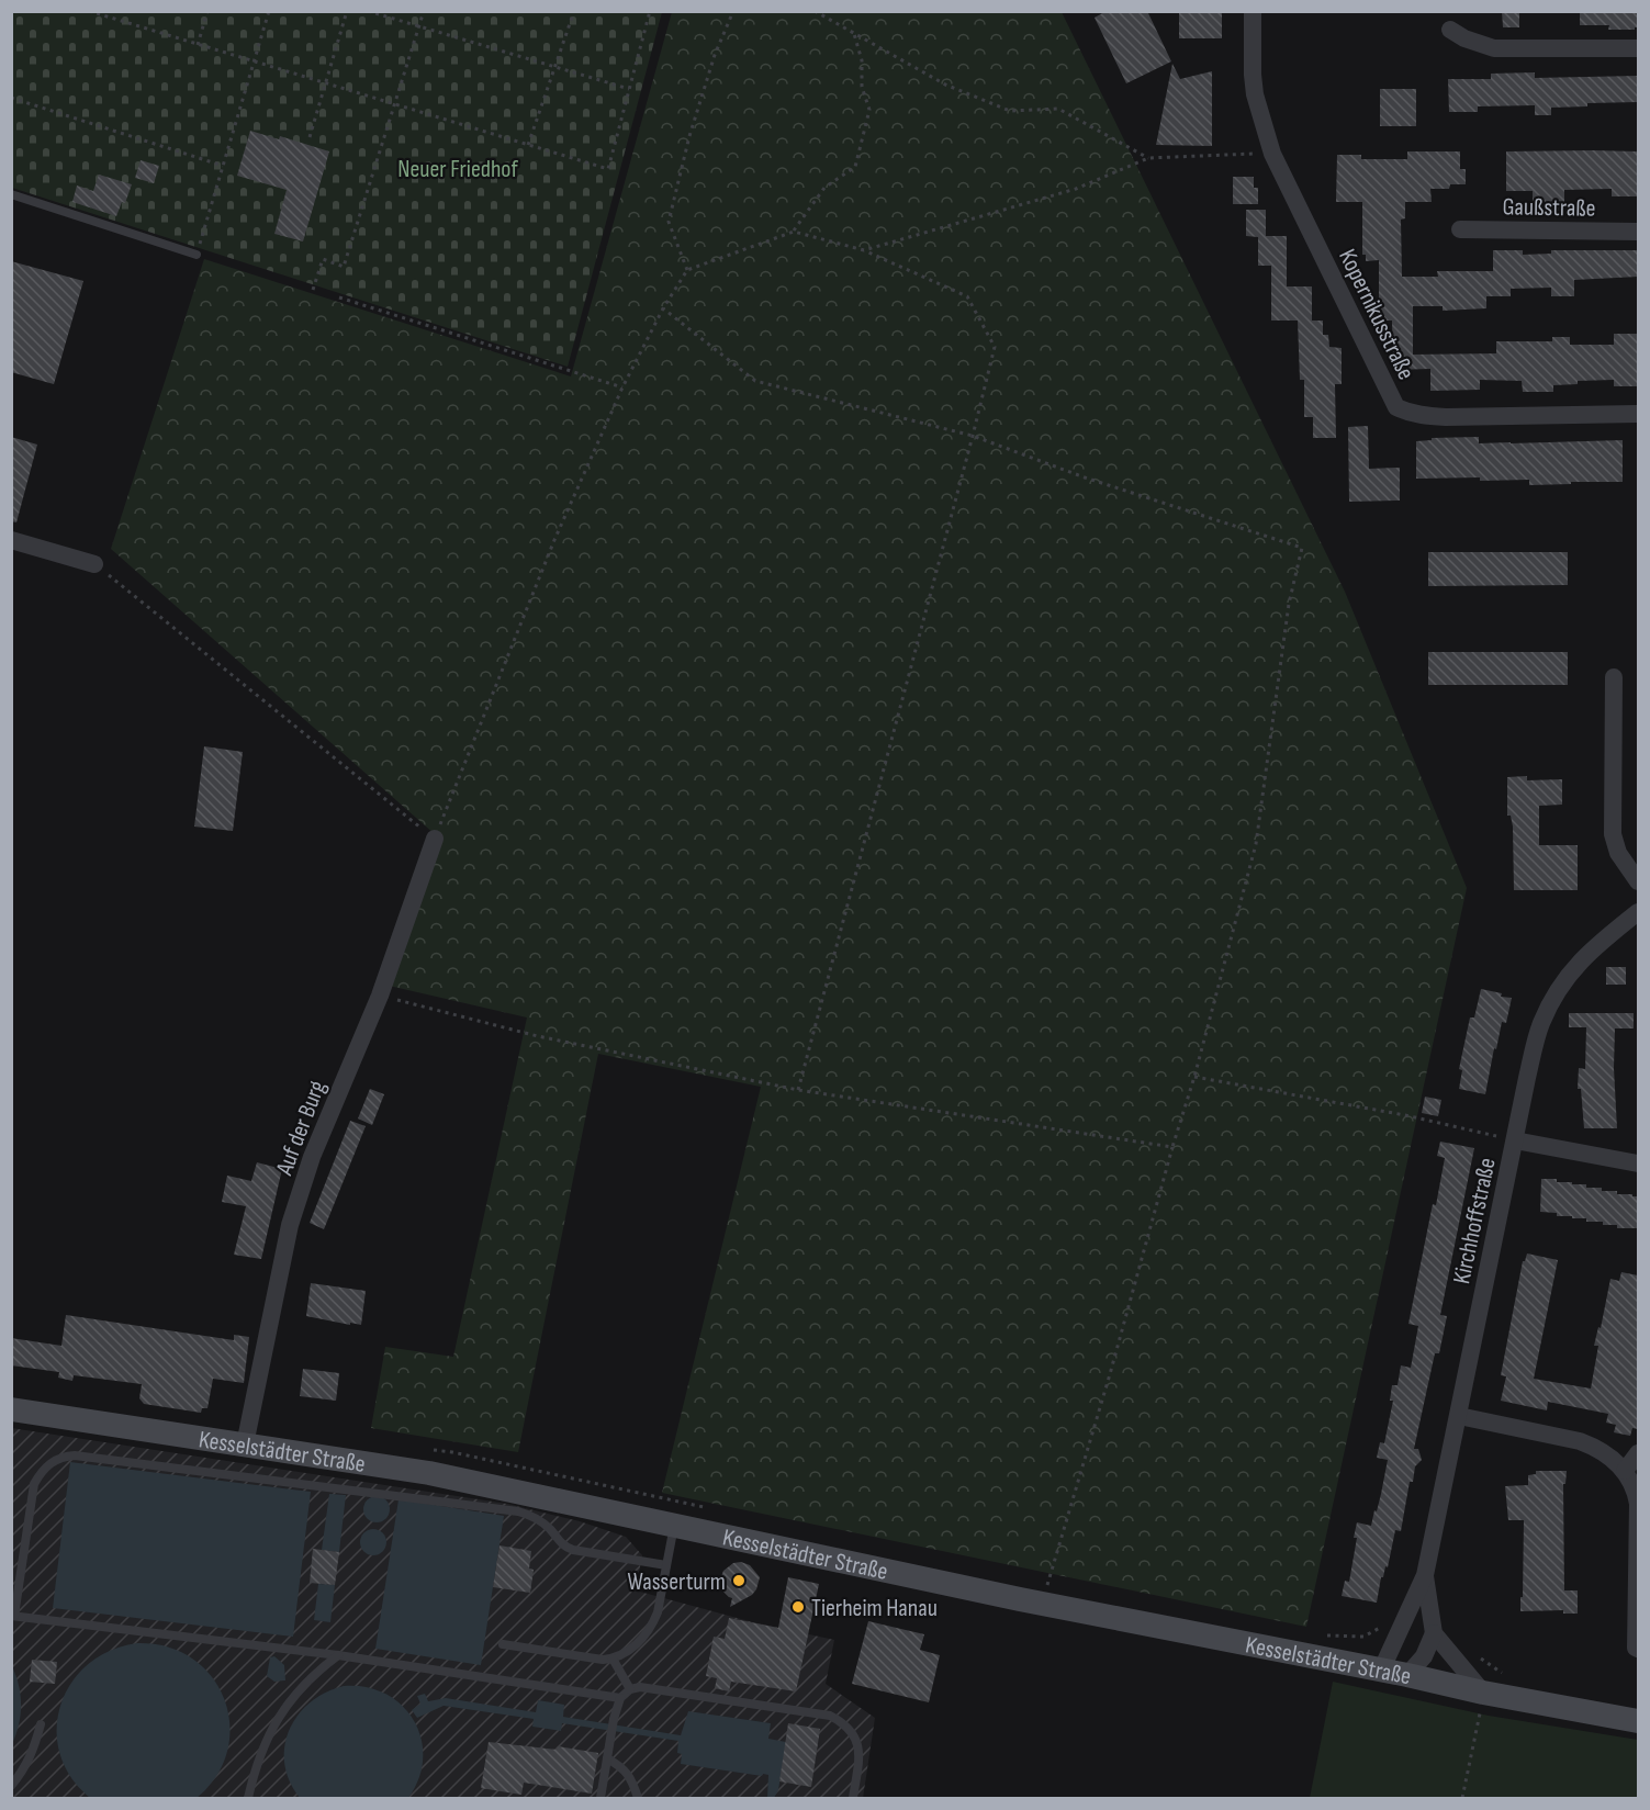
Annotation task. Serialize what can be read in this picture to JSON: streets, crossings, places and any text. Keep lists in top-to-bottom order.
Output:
{
  "streets": {
    "main road": ["Kesselstädter Straße"],
    "street": [
      "Gaußstraße",
      "Kopernikusstraße",
      "Auf der Burg",
      "Kirchhoffstraße"
    ]
  },
  "crossings": [
    ["Auf der Burg", "Kesselstädter Straße"],
    ["Kirchhoffstraße", "Kesselstädter Straße"]
  ],
  "parks": ["Neuer Friedhof"],
  "places": ["Wasserturm", "Tierheim Hanau"]
}
